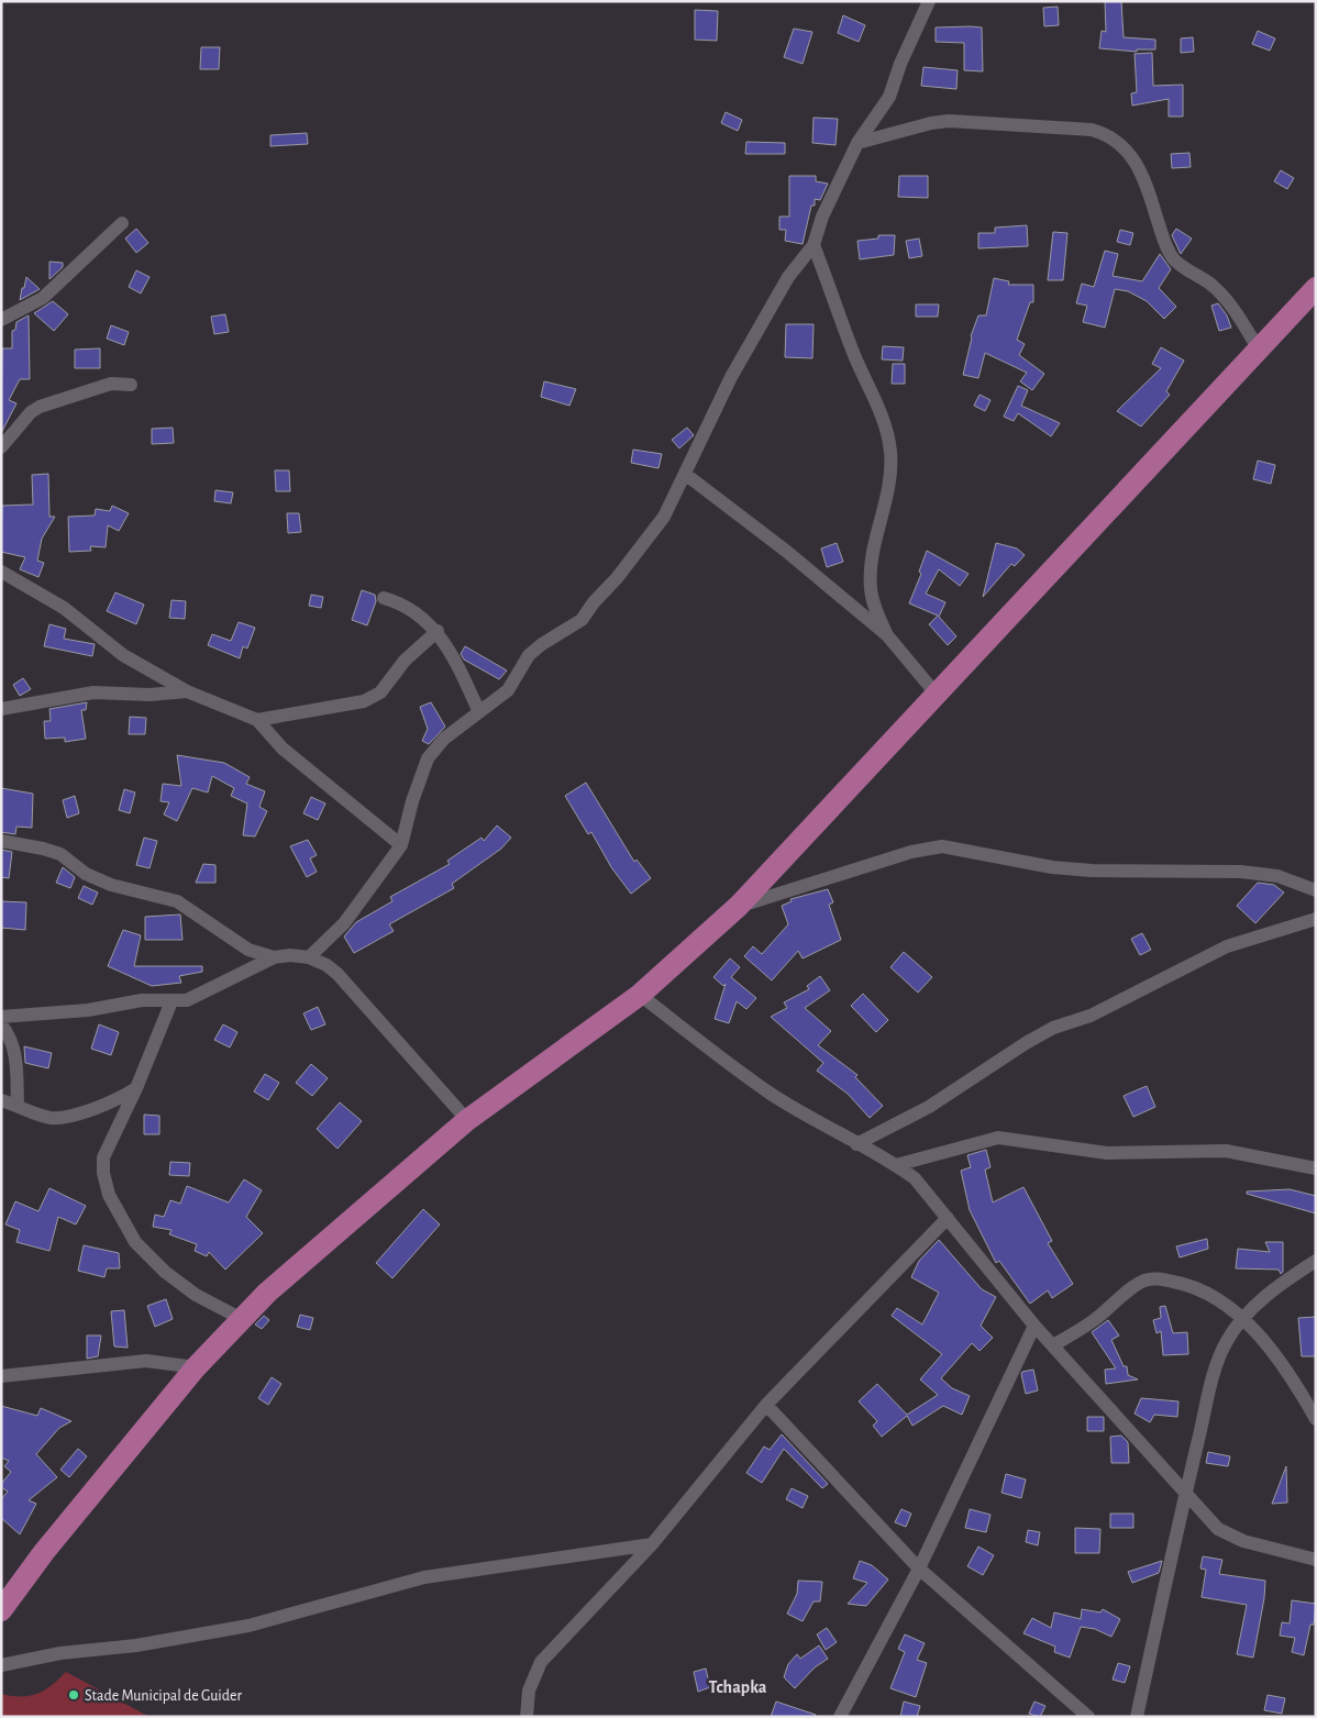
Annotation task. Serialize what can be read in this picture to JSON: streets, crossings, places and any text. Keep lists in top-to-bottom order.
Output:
{
  "districts": ["Tchapka"],
  "places": ["Stade Municipal de Guider"]
}
